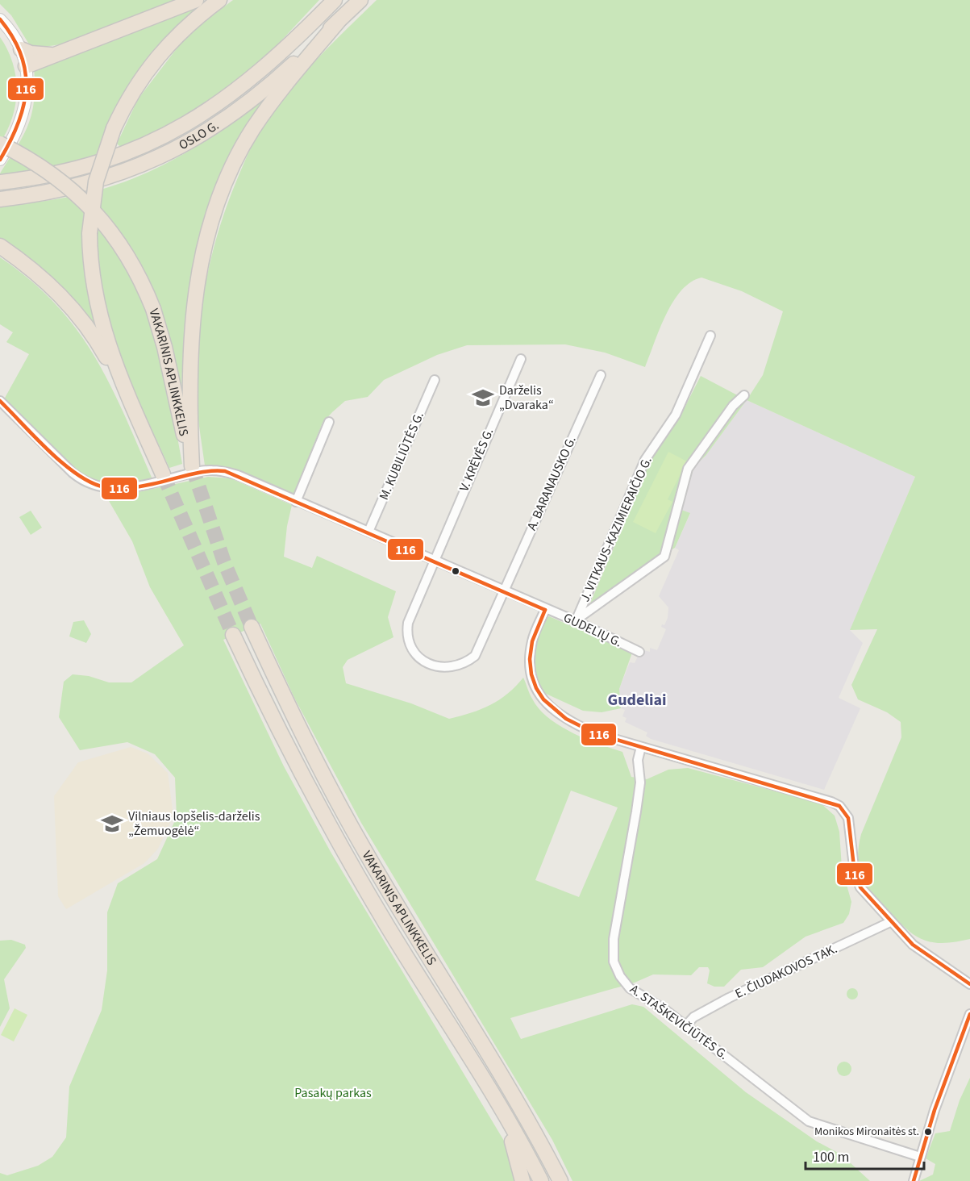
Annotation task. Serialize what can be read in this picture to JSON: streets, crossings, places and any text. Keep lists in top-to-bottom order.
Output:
{
  "streets": {
    "highway": ["OSLO G.", "VAKARINIS APLINKKELIS"],
    "street": [
      "M. KUBILIŪTĖS G.",
      "V. KRĖVĖS G.",
      "A. BARANAUSKO G.",
      "J. VITKAUS-KAZIMIERAIČIO G.",
      "GUDELIŲ G.",
      "E. ČIUDAKOVOS TAK.",
      "A. STAŠKEVIČIŪTĖS G."
    ]
  },
  "crossings": [
    ["OSLO G.", "VAKARINIS APLINKKELIS"],
    ["M. KUBILIŪTĖS G.", "GUDELIŲ G."],
    ["V. KRĖVĖS G.", "A. BARANAUSKO G."],
    ["V. KRĖVĖS G.", "GUDELIŲ G."],
    ["A. BARANAUSKO G.", "GUDELIŲ G."],
    ["J. VITKAUS-KAZIMIERAIČIO G.", "GUDELIŲ G."],
    ["E. ČIUDAKOVOS TAK.", "A. STAŠKEVIČIŪTĖS G."]
  ],
  "districts": ["Gudeliai"],
  "parks": ["Pasakų parkas"],
  "places": {
    "school or university": ["Darželis „Dvaraka“", "Vilniaus lopšelis-darželis „Žemuogėlė“"],
    "other": ["Monikos Mironaitės st."]
  },
  "lines": ["transit line 116"],
  "scale_bar": "100 m"
}
